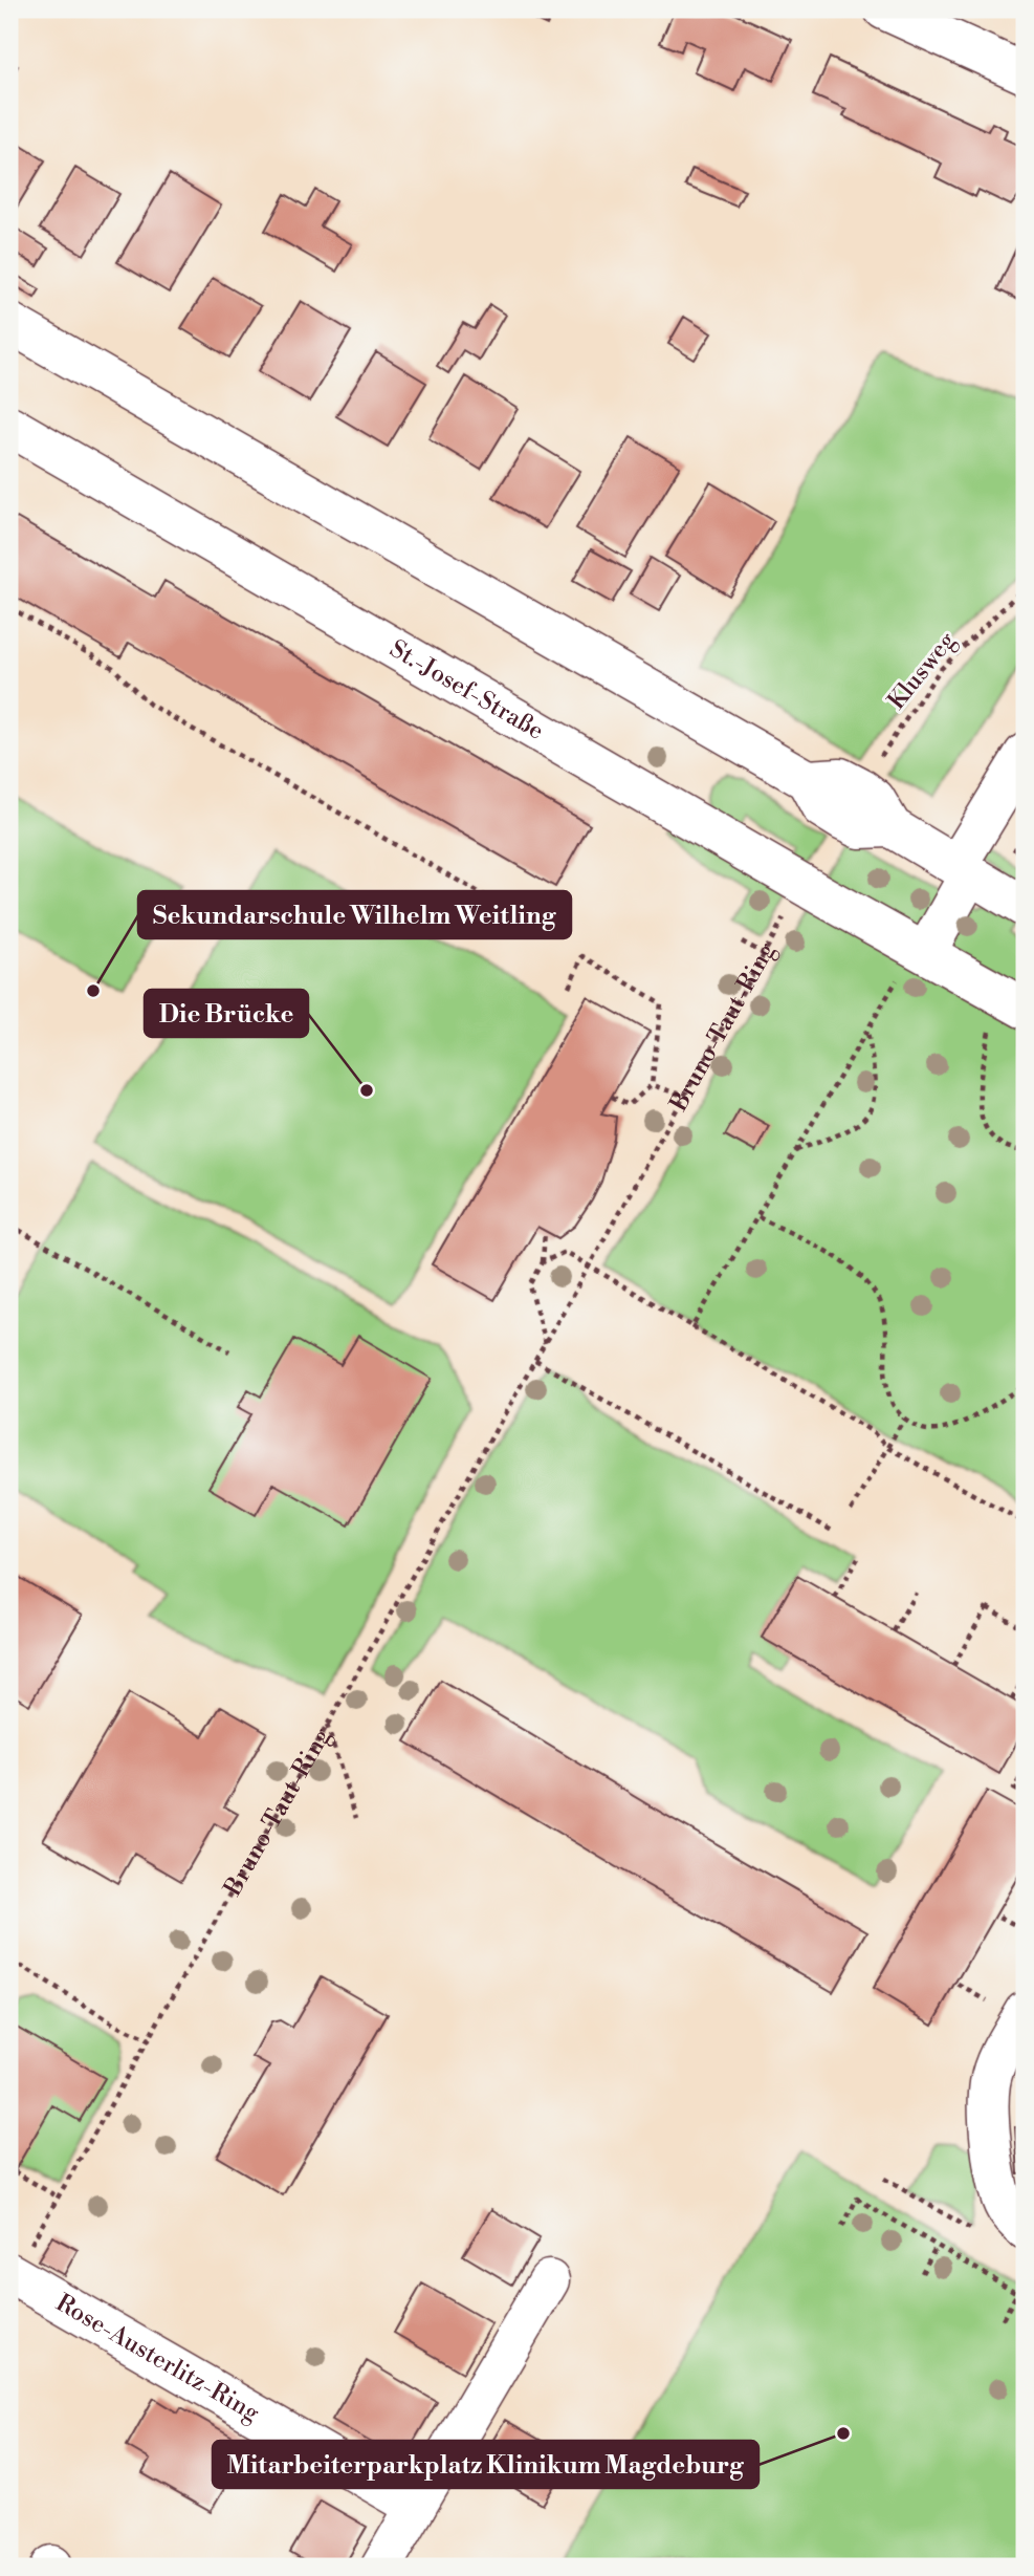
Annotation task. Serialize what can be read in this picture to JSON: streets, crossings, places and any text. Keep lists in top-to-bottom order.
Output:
{
  "streets": {
    "street": ["St.-Josef-Straße", "Rose-Austerlitz-Ring"],
    "path": ["Klusweg", "Bruno-Taut-Ring"]
  },
  "crossings": [
    ["St.-Josef-Straße", "Bruno-Taut-Ring"],
    ["Bruno-Taut-Ring", "Rose-Austerlitz-Ring"]
  ],
  "places": ["Sekundarschule Wilhelm Weitling", "Die Brücke", "Mitarbeiterparkplatz Klinikum Magdeburg"]
}
